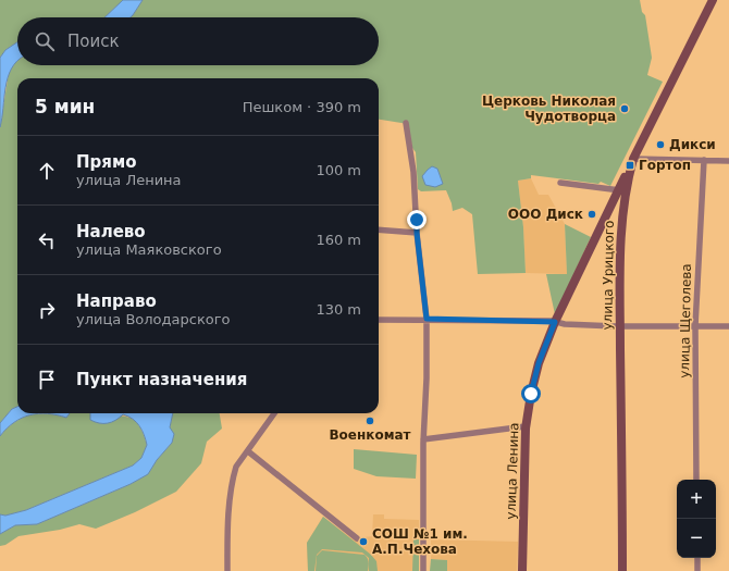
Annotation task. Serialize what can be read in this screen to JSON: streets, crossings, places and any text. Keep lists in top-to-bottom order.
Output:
{
  "streets": {
    "street": ["улица Урицкого", "улица Щеголева", "улица Ленина"]
  },
  "crossings": [
    ["улица Урицкого", "улица Ленина"]
  ],
  "places": {
    "other": [
      "Церковь Николая Чудотворца",
      "Дикси",
      "ООО Диск",
      "Военкомат",
      "СОШ №1 им. А.П.Чехова"
    ],
    "transit": ["Гортоп"]
  },
  "page": {
    "search": "Поиск",
    "heading": ["5 мин", "Пешком · 390 m"],
    "list": [
      ["Прямо", "улица Ленина", "100 m"],
      ["Налево", "улица Маяковского", "160 m"],
      ["Направо", "улица Володарского", "130 m"],
      "Пункт назначения"
    ],
    "map_buttons": ["+", "−"]
  }
}
